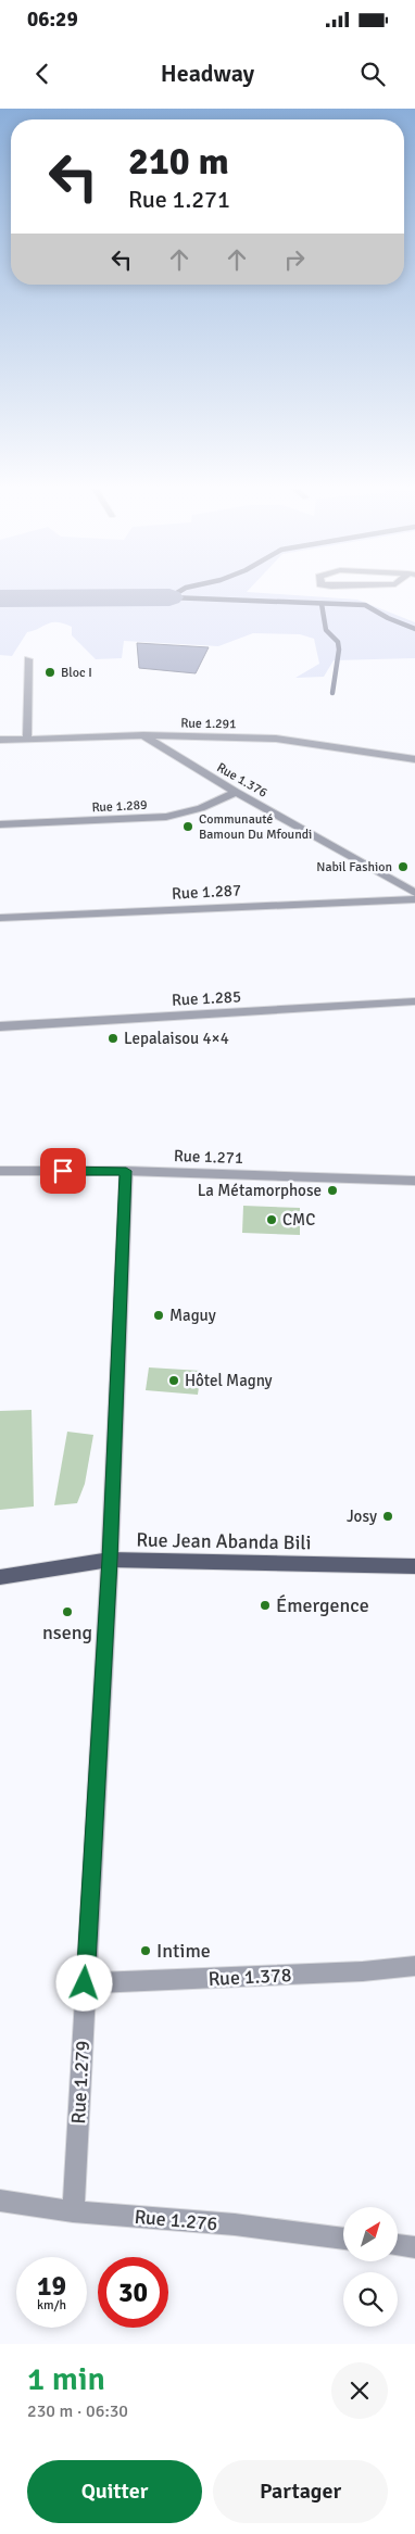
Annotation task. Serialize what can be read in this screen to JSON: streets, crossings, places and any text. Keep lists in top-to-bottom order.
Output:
{
  "streets": {
    "main road": ["Rue Jean Abanda Bili"],
    "street": [
      "Rue 1.291",
      "Rue 1.376",
      "Rue 1.289",
      "Rue 1.287",
      "Rue 1.285",
      "Rue 1.271",
      "Rue 1.378",
      "Rue 1.279",
      "Rue 1.276"
    ]
  },
  "crossings": [
    ["Rue 1.291", "Rue 1.376"],
    ["Rue 1.376", "Rue 1.289"],
    ["Rue 1.271", "Rue 1.279"],
    ["Rue Jean Abanda Bili", "Rue 1.279"],
    ["Rue 1.378", "Rue 1.279"],
    ["Rue 1.279", "Rue 1.276"]
  ],
  "places": [
    "Bloc I",
    "Communauté Bamoun Du Mfoundi",
    "Nabil Fashion",
    "Lepalaisou 4×4",
    "La Métamorphose",
    "CMC",
    "Maguy",
    "Hôtel Magny",
    "Josy",
    "Émergence",
    "nseng",
    "Intime"
  ],
  "north": "top right",
  "page": {
    "status": "06:29",
    "header": "Headway",
    "turn": ["210 m", "Rue 1.271"],
    "speed": "19 km/h",
    "limit": "30",
    "heading": ["1 min", "230 m · 06:30"],
    "buttons": ["Quitter", "Partager"]
  }
}
